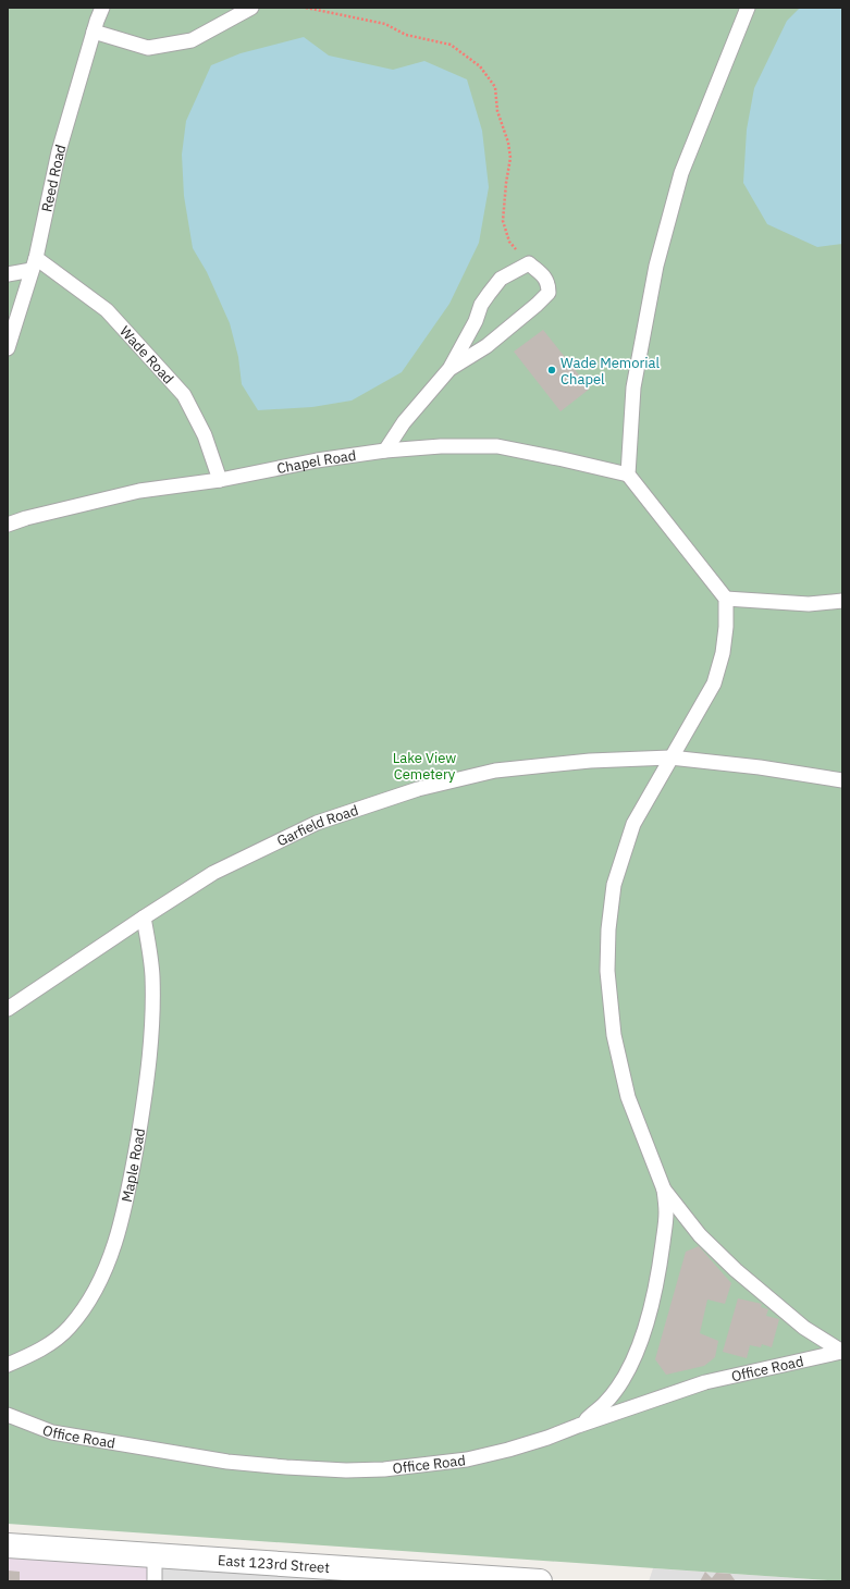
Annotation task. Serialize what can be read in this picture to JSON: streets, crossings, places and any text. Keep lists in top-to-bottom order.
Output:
{
  "streets": {
    "street": ["East 123rd Street"],
    "lane": [
      "Reed Road",
      "Wade Road",
      "Chapel Road",
      "Garfield Road",
      "Maple Road",
      "Office Road"
    ]
  },
  "crossings": [
    ["Reed Road", "Wade Road"],
    ["Wade Road", "Chapel Road"],
    ["Garfield Road", "Maple Road"]
  ],
  "parks": ["Lake View Cemetery"],
  "places": ["Wade Memorial Chapel"]
}
